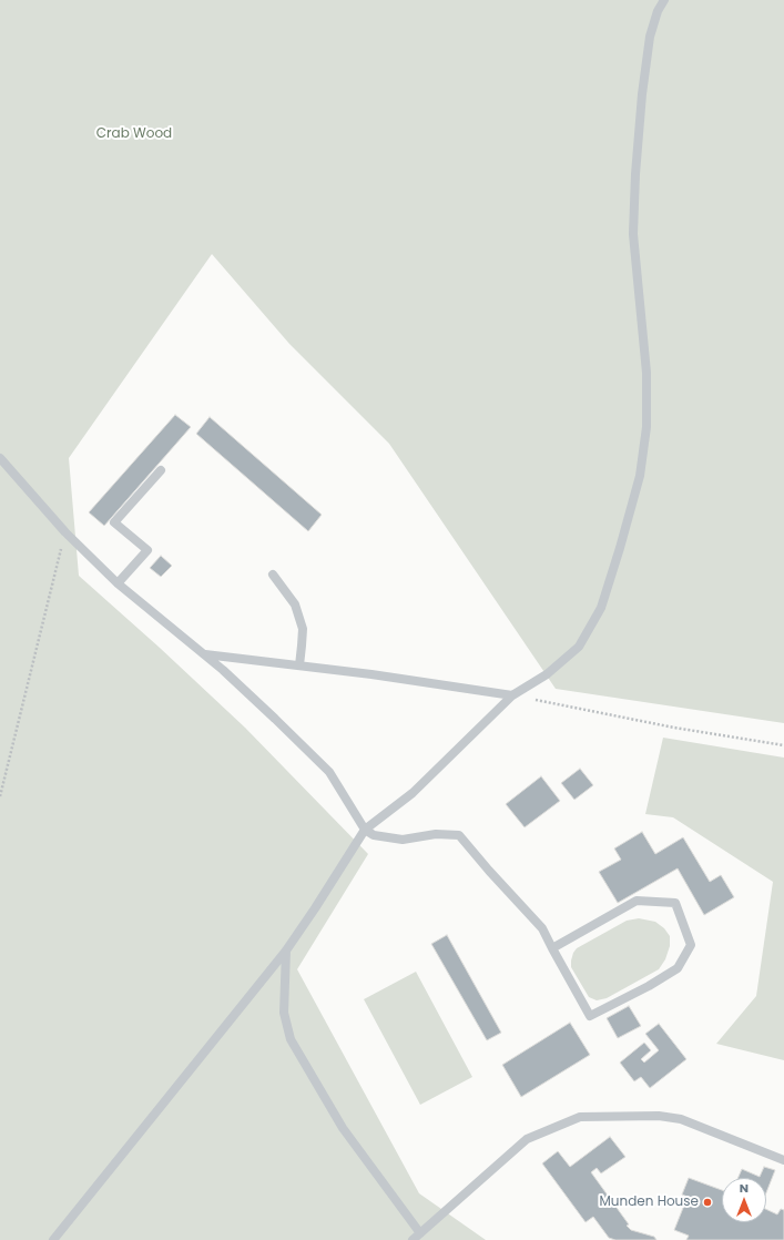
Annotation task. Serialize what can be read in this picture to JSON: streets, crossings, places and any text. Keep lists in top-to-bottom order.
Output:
{
  "parks": ["Crab Wood"],
  "places": ["Munden House"],
  "north": "top"
}
